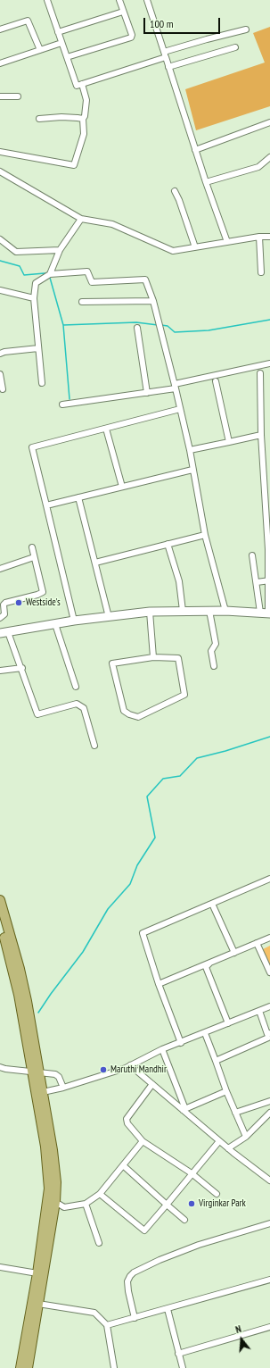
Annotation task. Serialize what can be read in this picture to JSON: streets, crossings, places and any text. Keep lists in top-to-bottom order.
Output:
{
  "places": ["Westside's", "Maruthi Mandhir", "Virginkar Park"],
  "scale_bar": "100 m",
  "north": "top"
}
